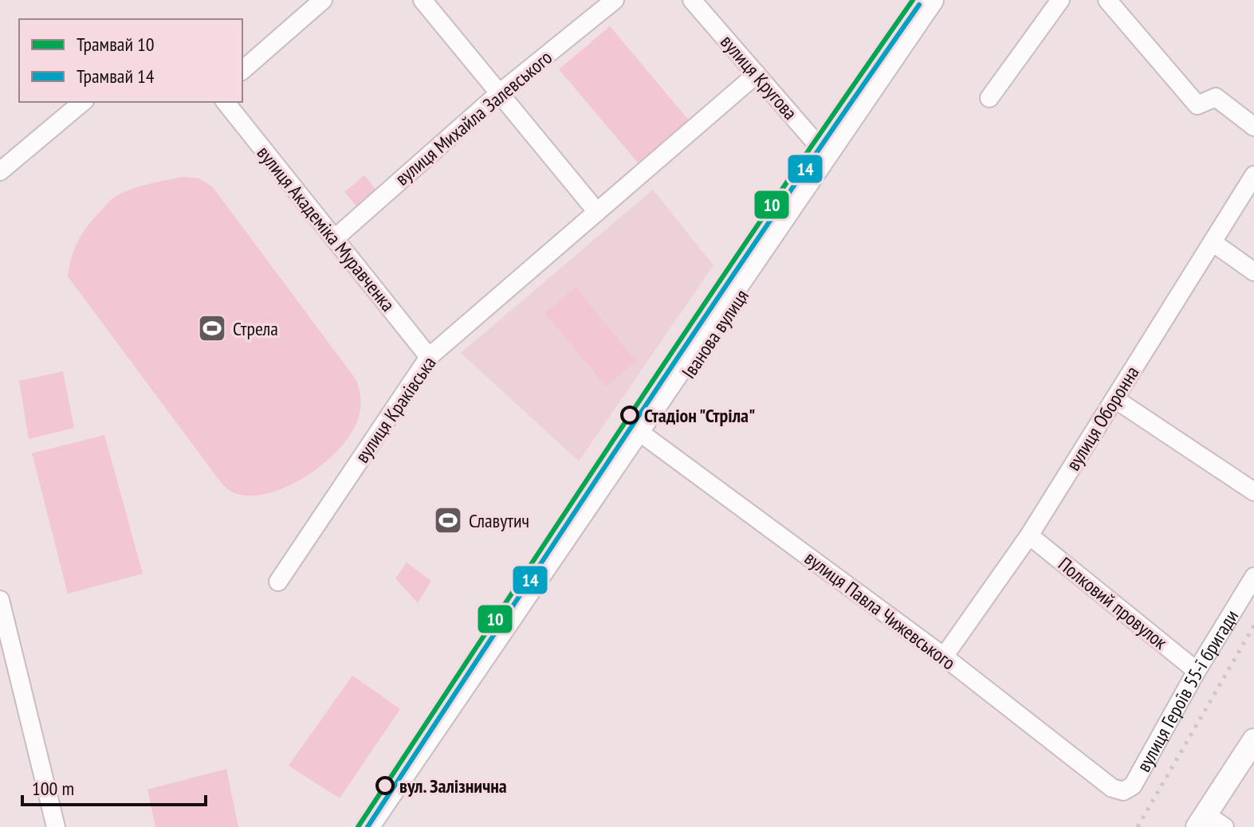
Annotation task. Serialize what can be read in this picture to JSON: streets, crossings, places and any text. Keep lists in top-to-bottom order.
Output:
{
  "streets": {
    "main road": ["Іванова вулиця"],
    "street": [
      "вулиця Кругова",
      "вулиця Михайла Залевського",
      "вулиця Академіка Муравченка",
      "вулиця Краківська",
      "вулиця Оборонна",
      "Полковий провулок",
      "вулиця Павла Чижевського",
      "вулиця Героїв 55-ї бригади"
    ]
  },
  "crossings": [
    ["вулиця Кругова", "Іванова вулиця"],
    ["вулиця Кругова", "вулиця Краківська"],
    ["вулиця Михайла Залевського", "вулиця Академіка Муравченка"],
    ["вулиця Академіка Муравченка", "вулиця Краківська"],
    ["Іванова вулиця", "вулиця Павла Чижевського"],
    ["вулиця Оборонна", "Полковий провулок"],
    ["вулиця Оборонна", "вулиця Павла Чижевського"],
    ["Полковий провулок", "вулиця Героїв 55-ї бригади"],
    ["вулиця Павла Чижевського", "вулиця Героїв 55-ї бригади"]
  ],
  "places": {
    "sports": ["Стрела", "Славутич"],
    "other": ["Стадіон \"Стріла\"", "вул. Залізнична"]
  },
  "lines": ["tram line 10", "tram line 14"],
  "legend": ["Трамвай 10", "Трамвай 14"],
  "scale_bar": "100 m"
}
